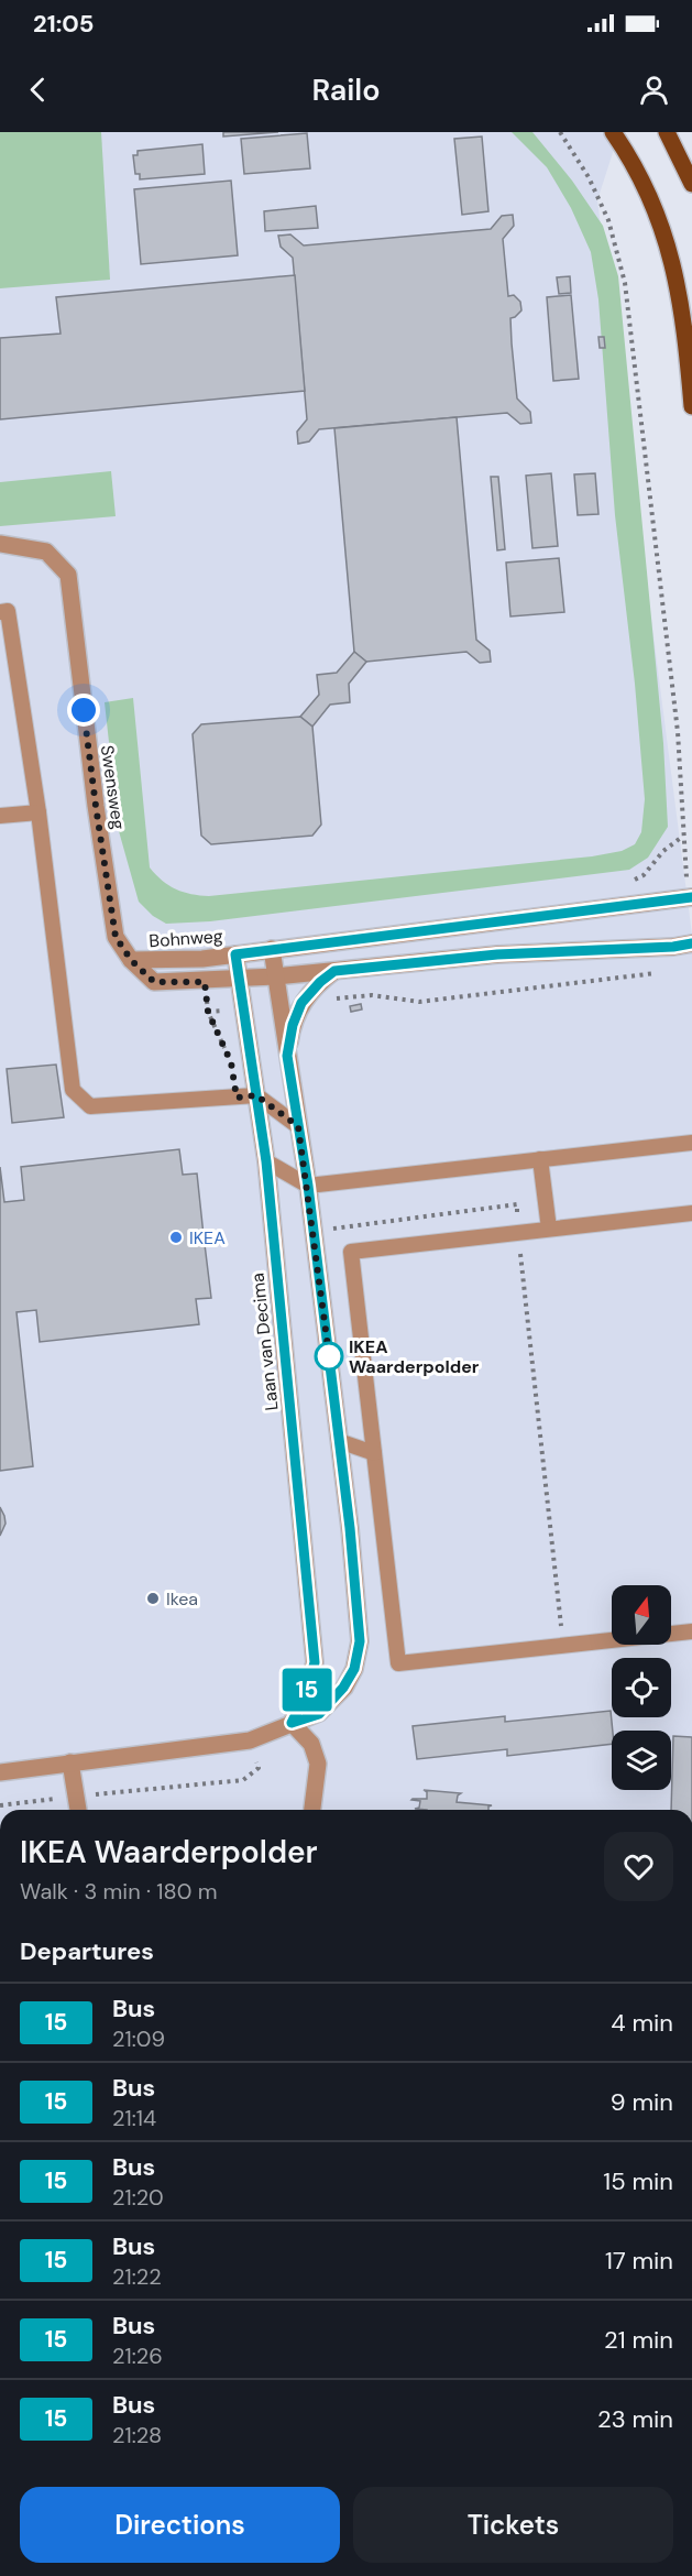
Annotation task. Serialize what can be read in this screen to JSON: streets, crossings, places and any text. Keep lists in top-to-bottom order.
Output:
{
  "streets": {
    "street": ["Swensweg", "Bohnweg", "Laan van Decima"]
  },
  "crossings": [
    ["Swensweg", "Bohnweg"],
    ["Bohnweg", "Laan van Decima"]
  ],
  "places": ["IKEA", "IKEA Waarderpolder", "Ikea"],
  "lines": ["bus line 15"],
  "north": "top",
  "page": {
    "status": "21:05",
    "header": "Railo",
    "on_map": "15",
    "heading": [
      ["IKEA Waarderpolder", "Walk · 3 min · 180 m"],
      "Departures"
    ],
    "list": [
      {
        "mark": "15",
        "name": "Bus",
        "note": "21:09",
        "value": "4 min"
      },
      {
        "mark": "15",
        "name": "Bus",
        "note": "21:14",
        "value": "9 min"
      },
      {
        "mark": "15",
        "name": "Bus",
        "note": "21:20",
        "value": "15 min"
      },
      {
        "mark": "15",
        "name": "Bus",
        "note": "21:22",
        "value": "17 min"
      },
      {
        "mark": "15",
        "name": "Bus",
        "note": "21:26",
        "value": "21 min"
      },
      {
        "mark": "15",
        "name": "Bus",
        "note": "21:28",
        "value": "23 min"
      }
    ],
    "buttons": ["Directions", "Tickets"]
  }
}
